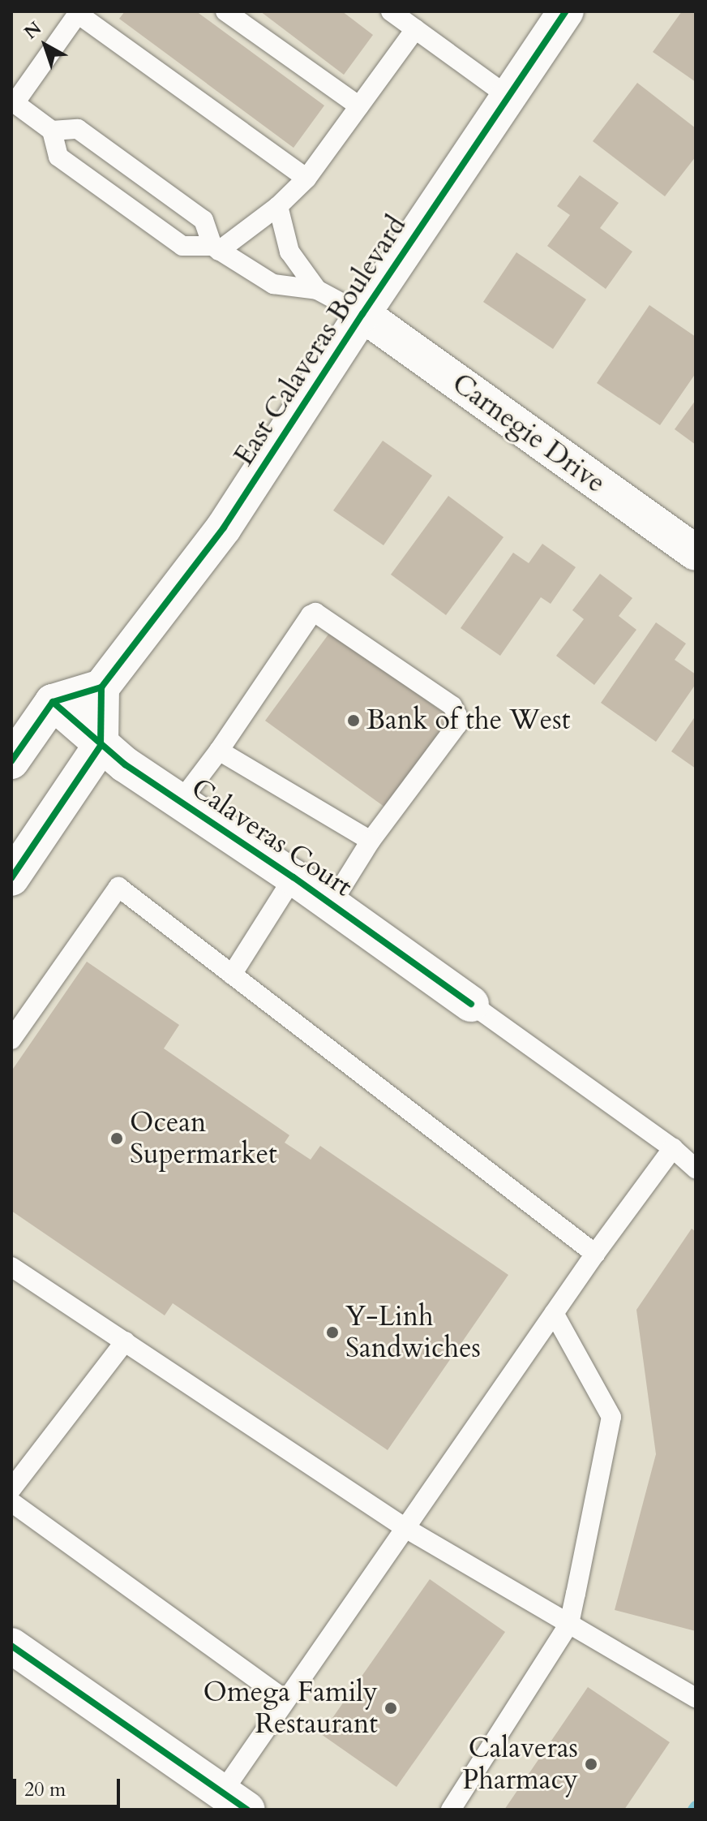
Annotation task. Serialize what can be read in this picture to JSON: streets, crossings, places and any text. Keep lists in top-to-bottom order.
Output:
{
  "streets": {
    "main road": ["East Calaveras Boulevard", "Carnegie Drive", "Calaveras Court"]
  },
  "crossings": [
    ["East Calaveras Boulevard", "Carnegie Drive"]
  ],
  "places": [
    "Bank of the West",
    "Ocean Supermarket",
    "Y-Linh Sandwiches",
    "Omega Family Restaurant",
    "Calaveras Pharmacy"
  ],
  "scale_bar": "20 m",
  "north": "top left"
}
